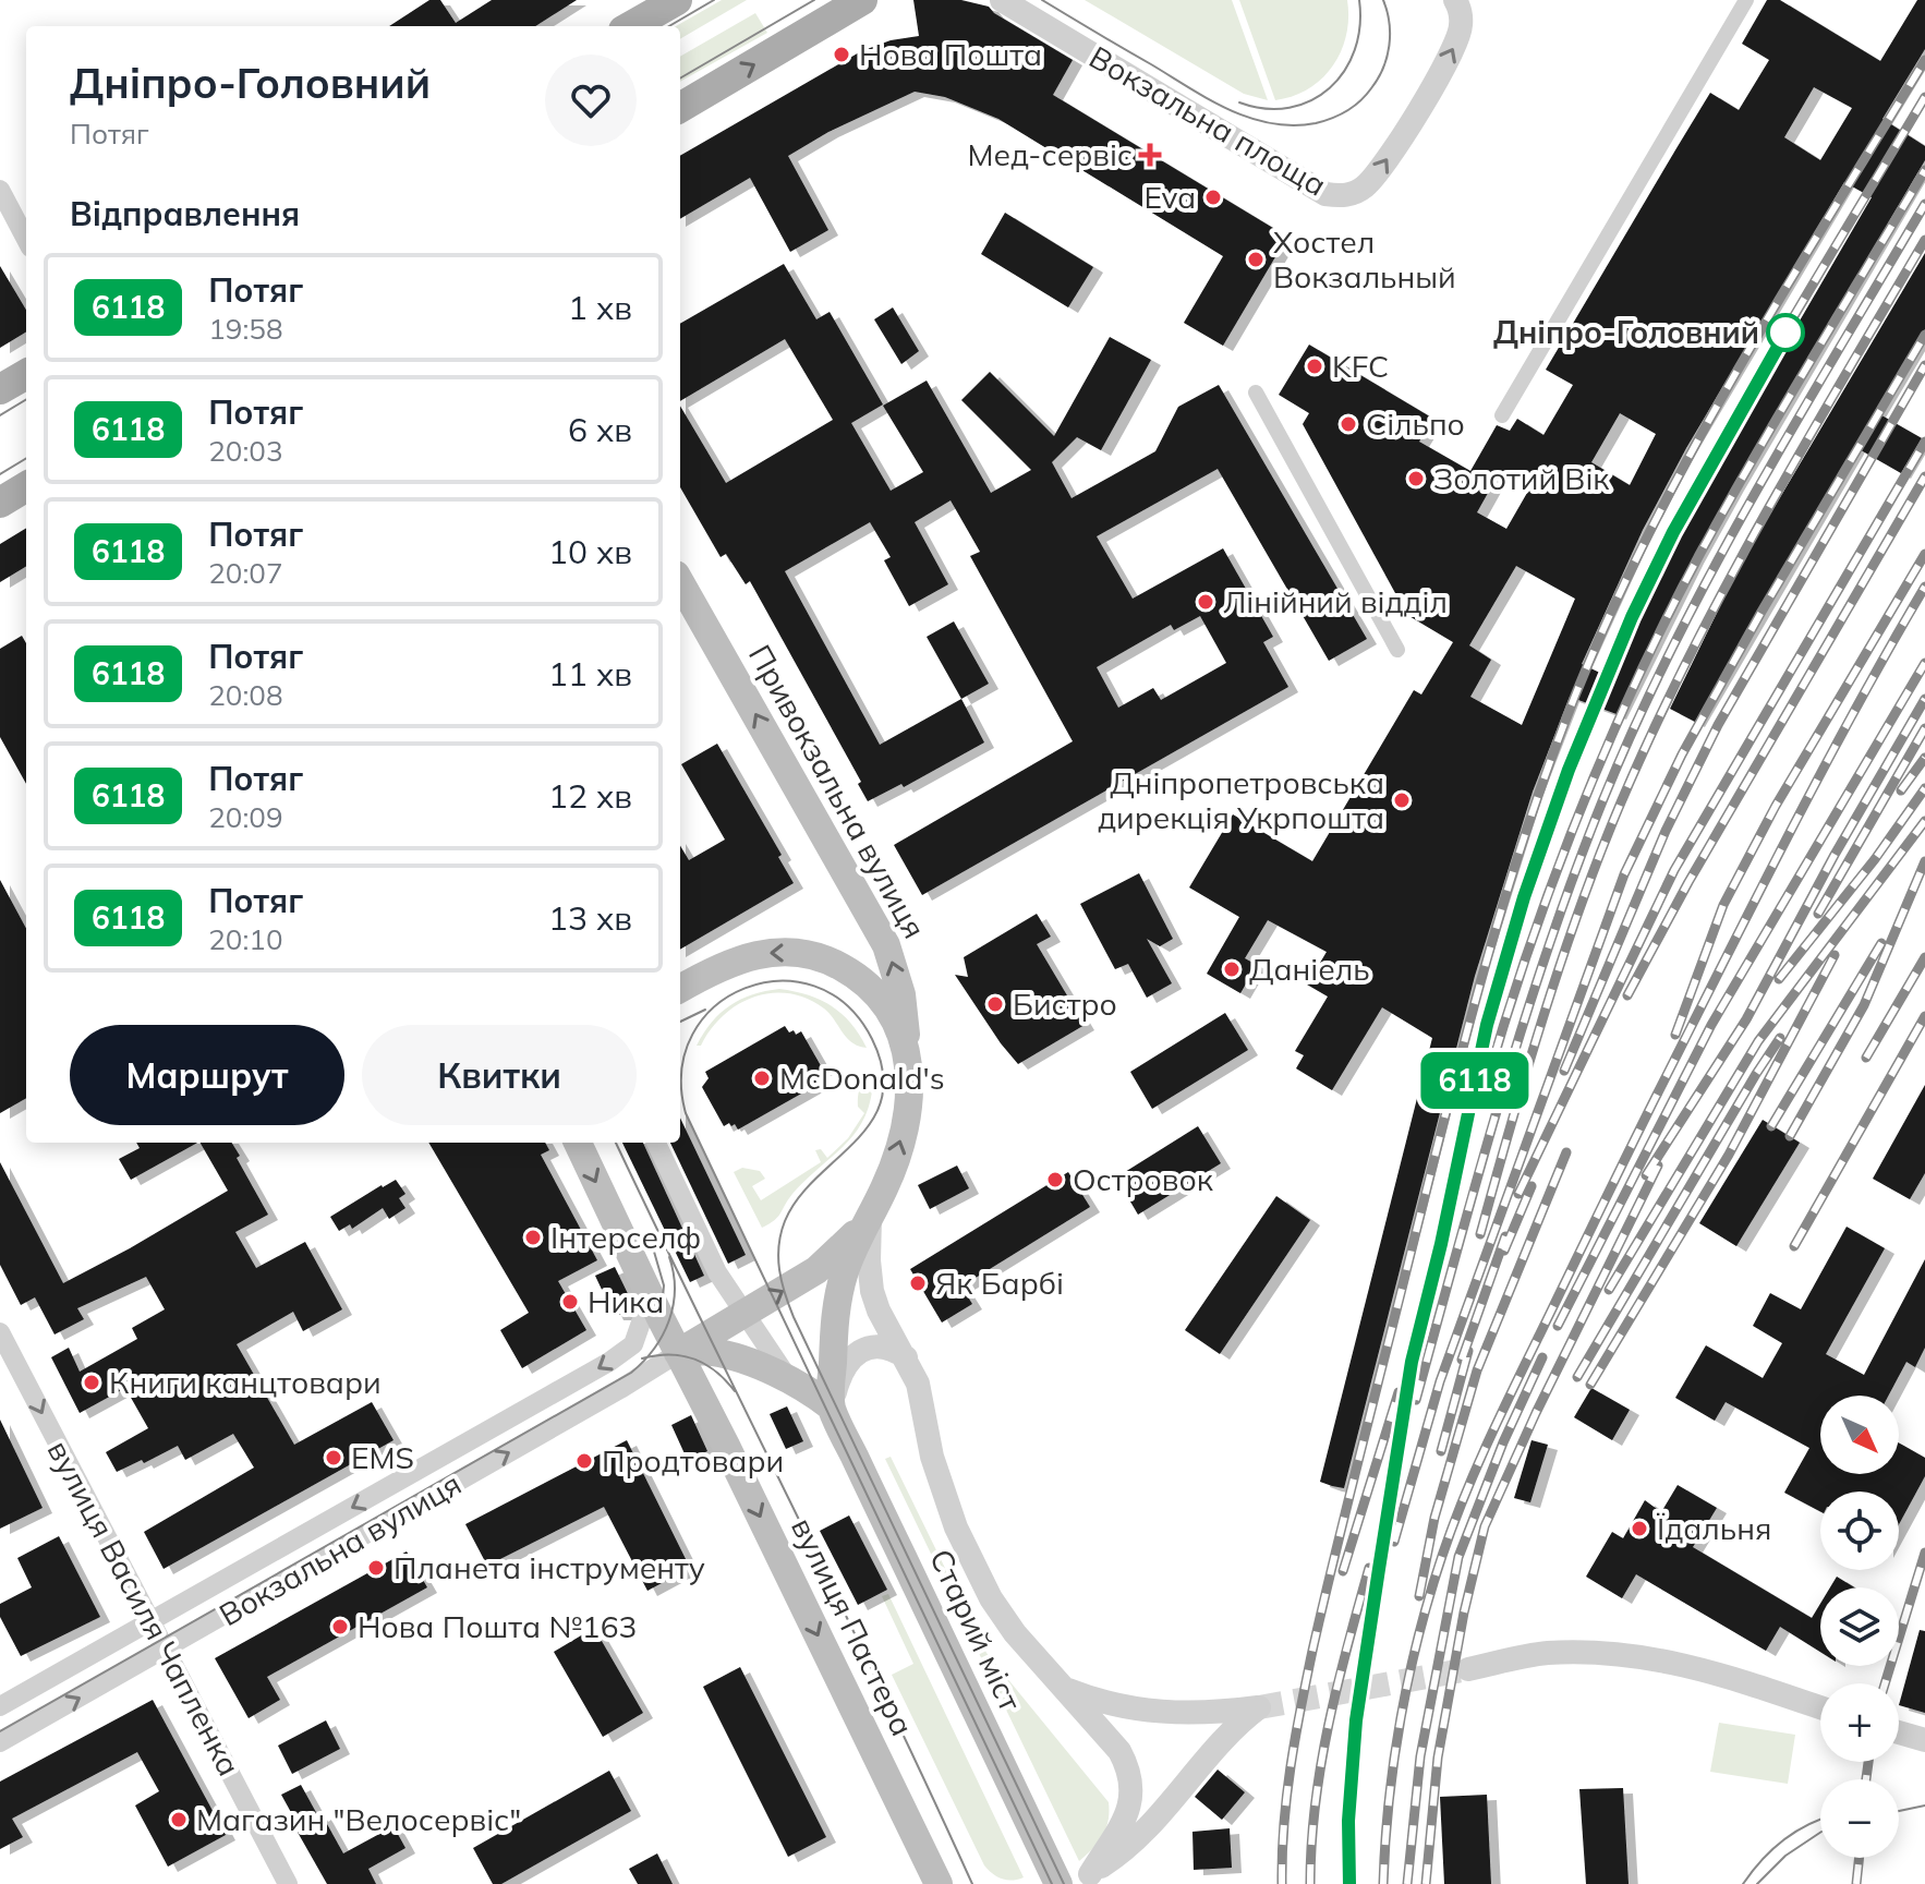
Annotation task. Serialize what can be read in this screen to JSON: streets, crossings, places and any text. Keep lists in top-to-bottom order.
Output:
{
  "streets": {
    "main road": ["Привокзальна вулиця", "вулиця Пастера", "Старий міст"],
    "street": ["Вокзальна площа", "Вокзальна вулиця", "вулиця Василя Чапленка"]
  },
  "crossings": [
    ["Вокзальна вулиця", "вулиця Василя Чапленка"],
    ["Вокзальна вулиця", "вулиця Пастера"]
  ],
  "one_way": ["Привокзальна вулиця", "вулиця Василя Чапленка", "вулиця Пастера"],
  "places": {
    "other": [
      "Нова Пошта",
      "Eva",
      "Хостел Вокзальный",
      "Дніпро-Головний",
      "KFC",
      "Сільпо",
      "Золотий Вік",
      "Лінійний відділ",
      "Дніпропетровська дирекція Укрпошта",
      "Даніель",
      "Бистро",
      "McDonald's",
      "Островок",
      "Інтерселф",
      "Як Барбі",
      "Ника",
      "Книги канцтовари",
      "EMS",
      "Продтовари",
      "Їдальня",
      "Планета інструменту",
      "Нова Пошта №163",
      "Магазин \"Велосервіс\""
    ],
    "health": ["Мед-сервіс"]
  },
  "north": "bottom right",
  "page": {
    "on_map": "6118",
    "heading": [
      ["Дніпро-Головний", "Потяг"],
      "Відправлення"
    ],
    "list": [
      {
        "mark": "6118",
        "name": "Потяг",
        "note": "19:58",
        "value": "1 хв"
      },
      {
        "mark": "6118",
        "name": "Потяг",
        "note": "20:03",
        "value": "6 хв"
      },
      {
        "mark": "6118",
        "name": "Потяг",
        "note": "20:07",
        "value": "10 хв"
      },
      {
        "mark": "6118",
        "name": "Потяг",
        "note": "20:08",
        "value": "11 хв"
      },
      {
        "mark": "6118",
        "name": "Потяг",
        "note": "20:09",
        "value": "12 хв"
      },
      {
        "mark": "6118",
        "name": "Потяг",
        "note": "20:10",
        "value": "13 хв"
      }
    ],
    "buttons": ["Маршрут", "Квитки"],
    "map_buttons": ["+", "−"]
  }
}
